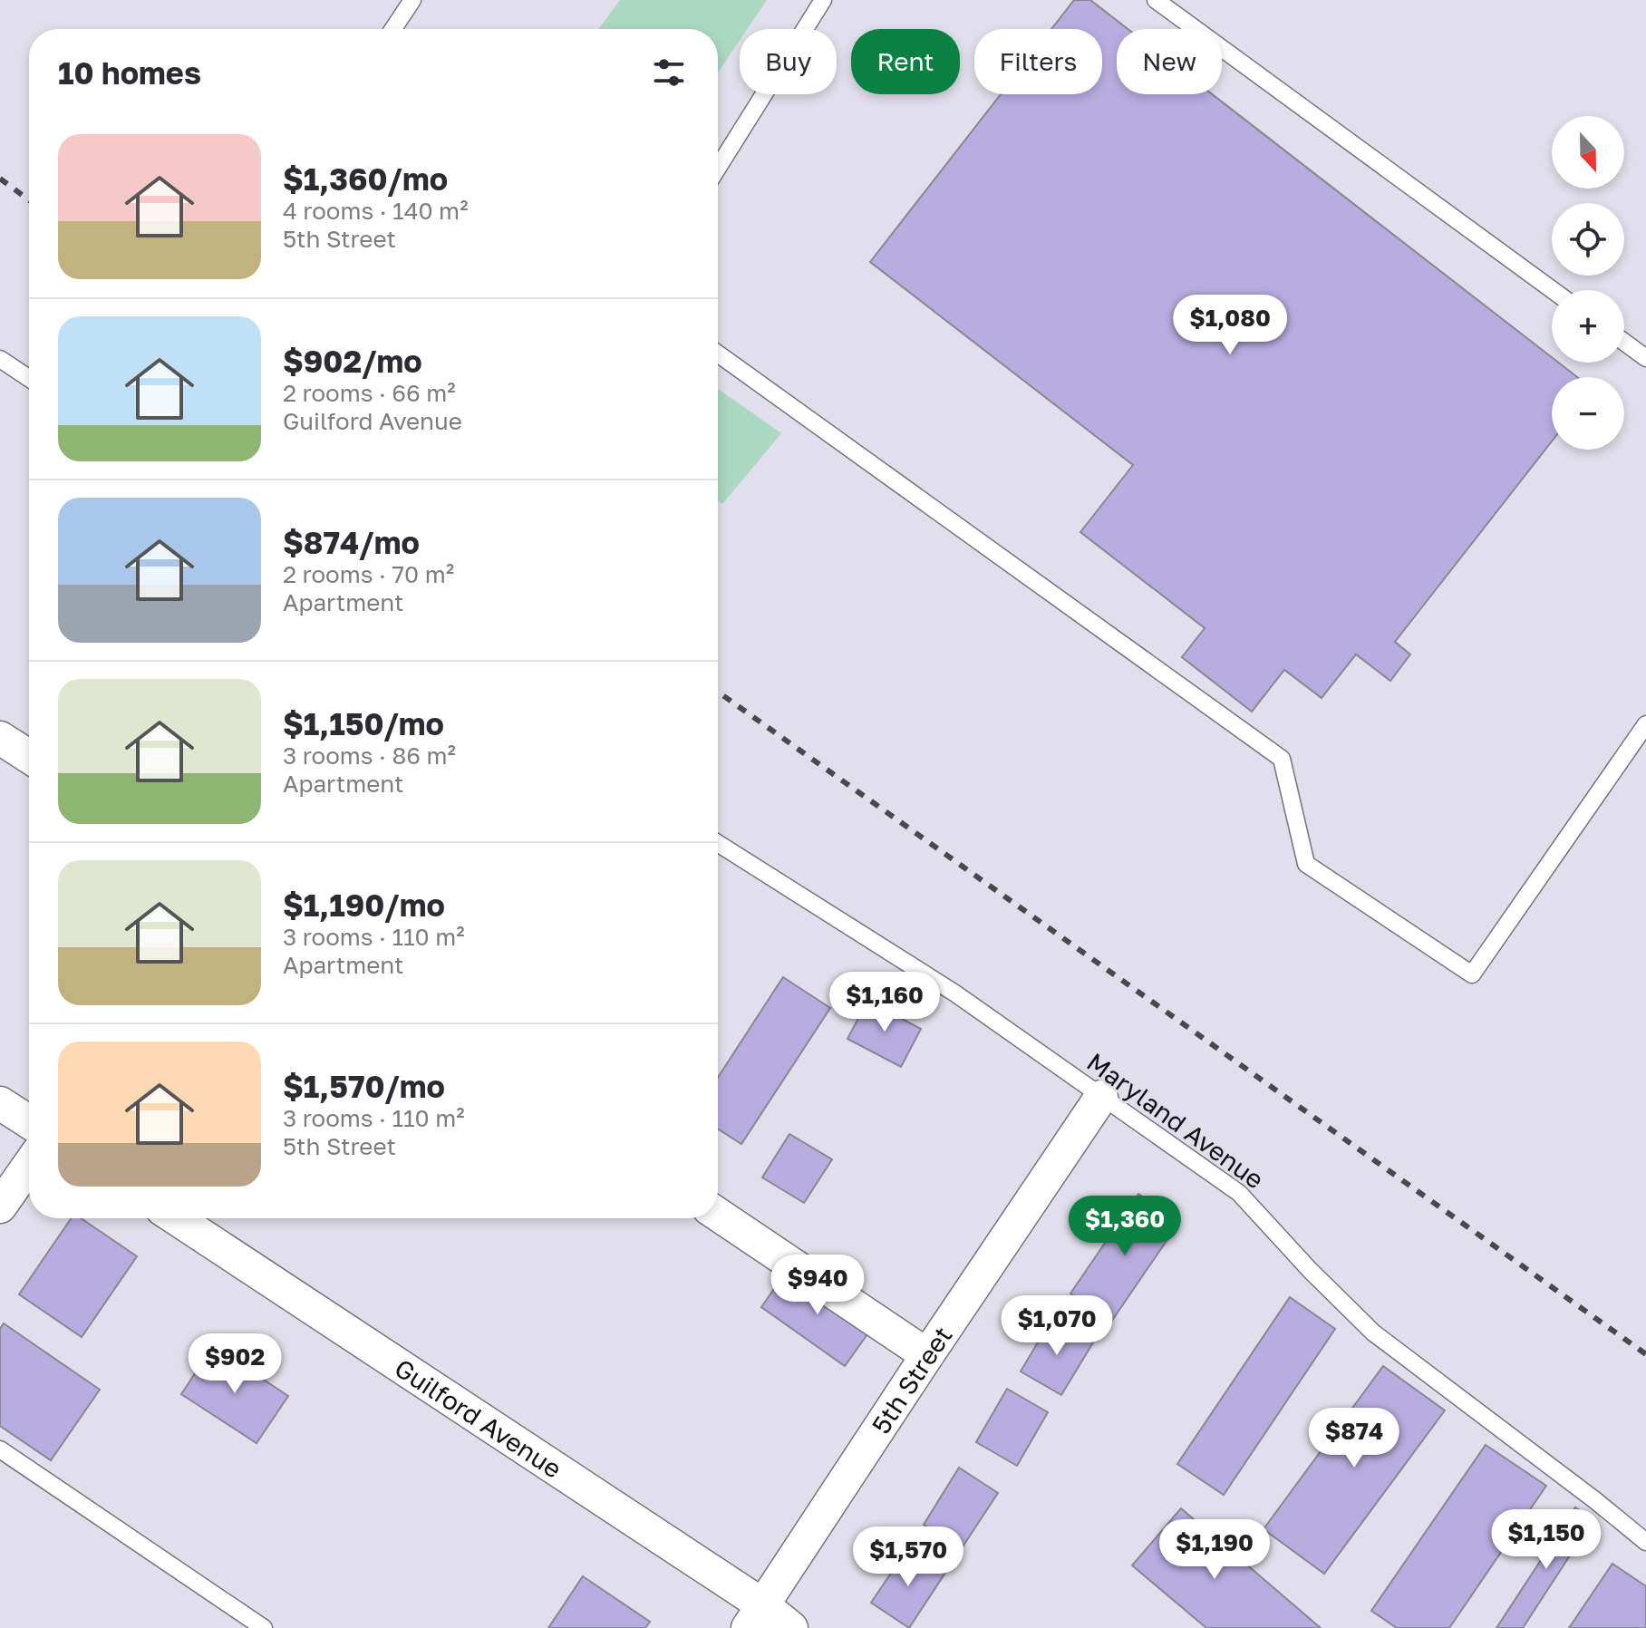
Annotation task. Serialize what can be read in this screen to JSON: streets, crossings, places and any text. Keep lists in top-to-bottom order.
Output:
{
  "streets": {
    "street": ["5th Street", "Guilford Avenue"],
    "lane": ["Maryland Avenue"]
  },
  "crossings": [
    ["Maryland Avenue", "5th Street"],
    ["5th Street", "Guilford Avenue"]
  ],
  "north": "bottom",
  "page": {
    "chip": [
      "Buy",
      "Rent",
      "Filters",
      "New"
    ],
    "heading": "10 homes",
    "map_buttons": ["+", "−"],
    "list": [
      {
        "name": "$1,360/mo",
        "note": "4 rooms · 140 m² · 5th Street"
      },
      {
        "name": "$902/mo",
        "note": "2 rooms · 66 m² · Guilford Avenue"
      },
      {
        "name": "$874/mo",
        "note": "2 rooms · 70 m² · Apartment"
      },
      {
        "name": "$1,150/mo",
        "note": "3 rooms · 86 m² · Apartment"
      },
      {
        "name": "$1,190/mo",
        "note": "3 rooms · 110 m² · Apartment"
      },
      {
        "name": "$1,570/mo",
        "note": "3 rooms · 110 m² · 5th Street"
      }
    ],
    "price": [
      "$1,080",
      "$1,160",
      "$1,360",
      "$940",
      "$1,070",
      "$902",
      "$874",
      "$1,150",
      "$1,190",
      "$1,570"
    ]
  }
}
